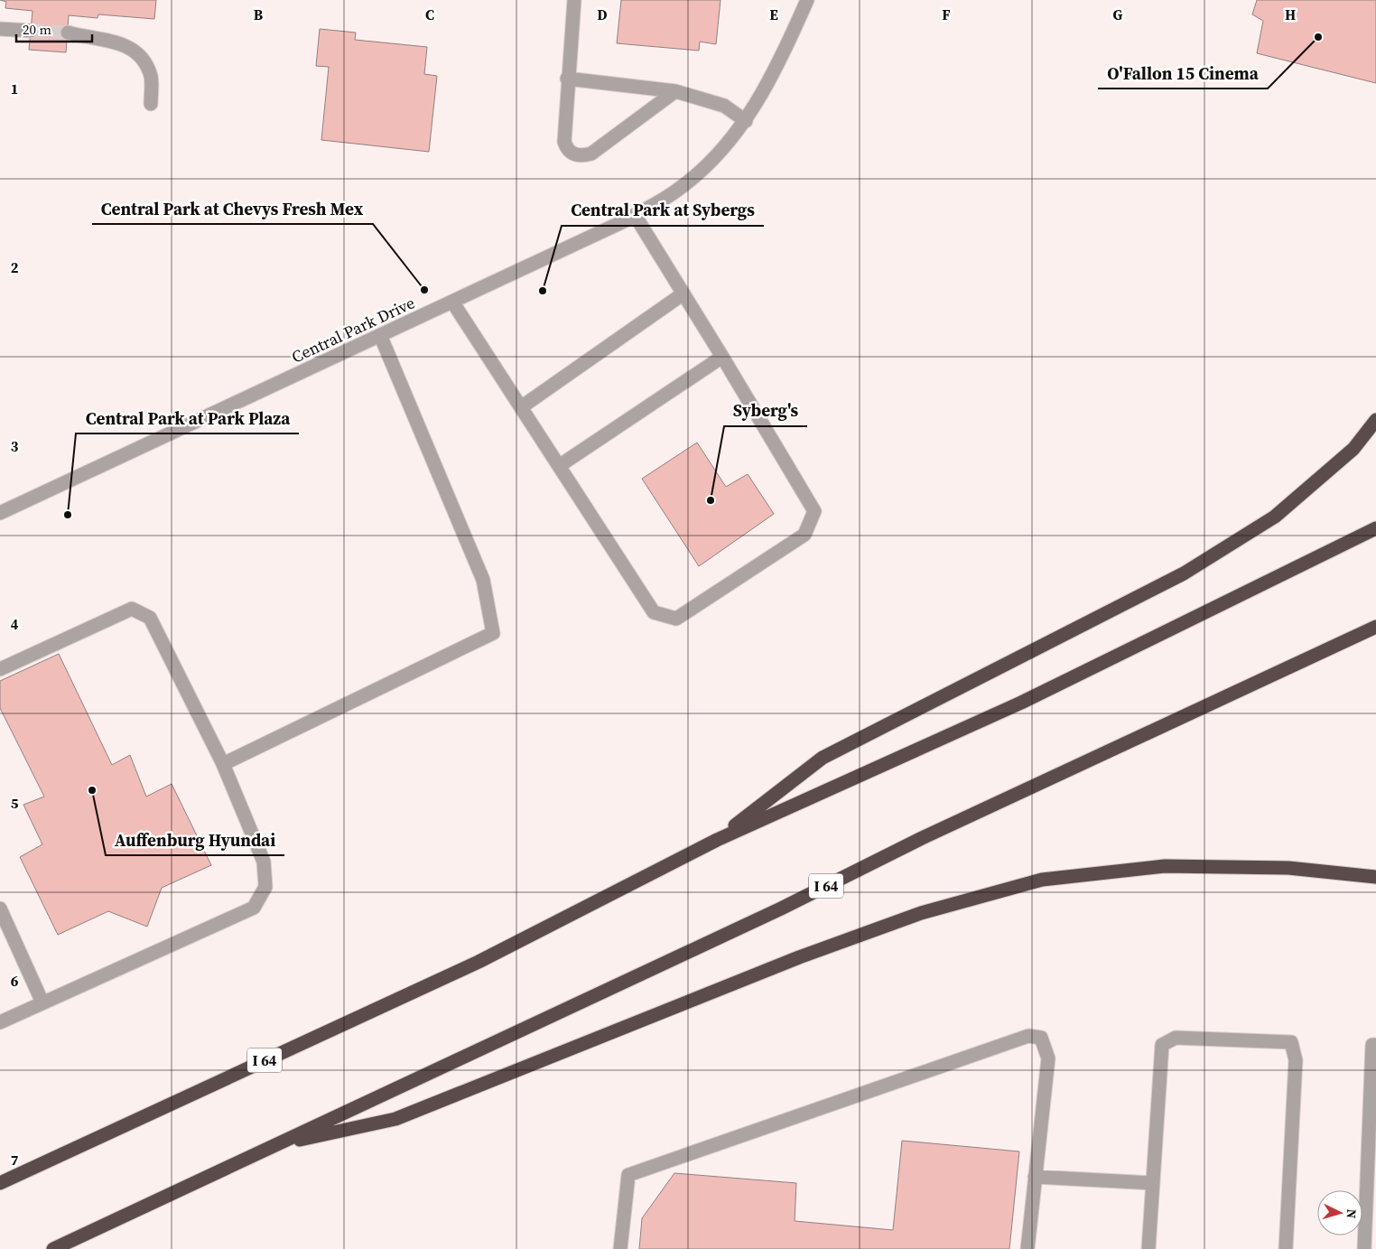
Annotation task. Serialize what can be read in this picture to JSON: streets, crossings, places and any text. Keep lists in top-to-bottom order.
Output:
{
  "streets": {
    "highway": ["I 64"],
    "street": ["Central Park Drive"]
  },
  "places": [
    "O'Fallon 15 Cinema",
    "Central Park at Chevys Fresh Mex",
    "Central Park at Sybergs",
    "Syberg's",
    "Central Park at Park Plaza",
    "Auffenburg Hyundai"
  ],
  "scale_bar": "20 m",
  "north": "right",
  "grid": {
    "columns": [
      "B",
      "C",
      "D",
      "E",
      "F",
      "G",
      "H"
    ],
    "rows": [
      "1",
      "2",
      "3",
      "4",
      "5",
      "6",
      "7"
    ]
  }
}
